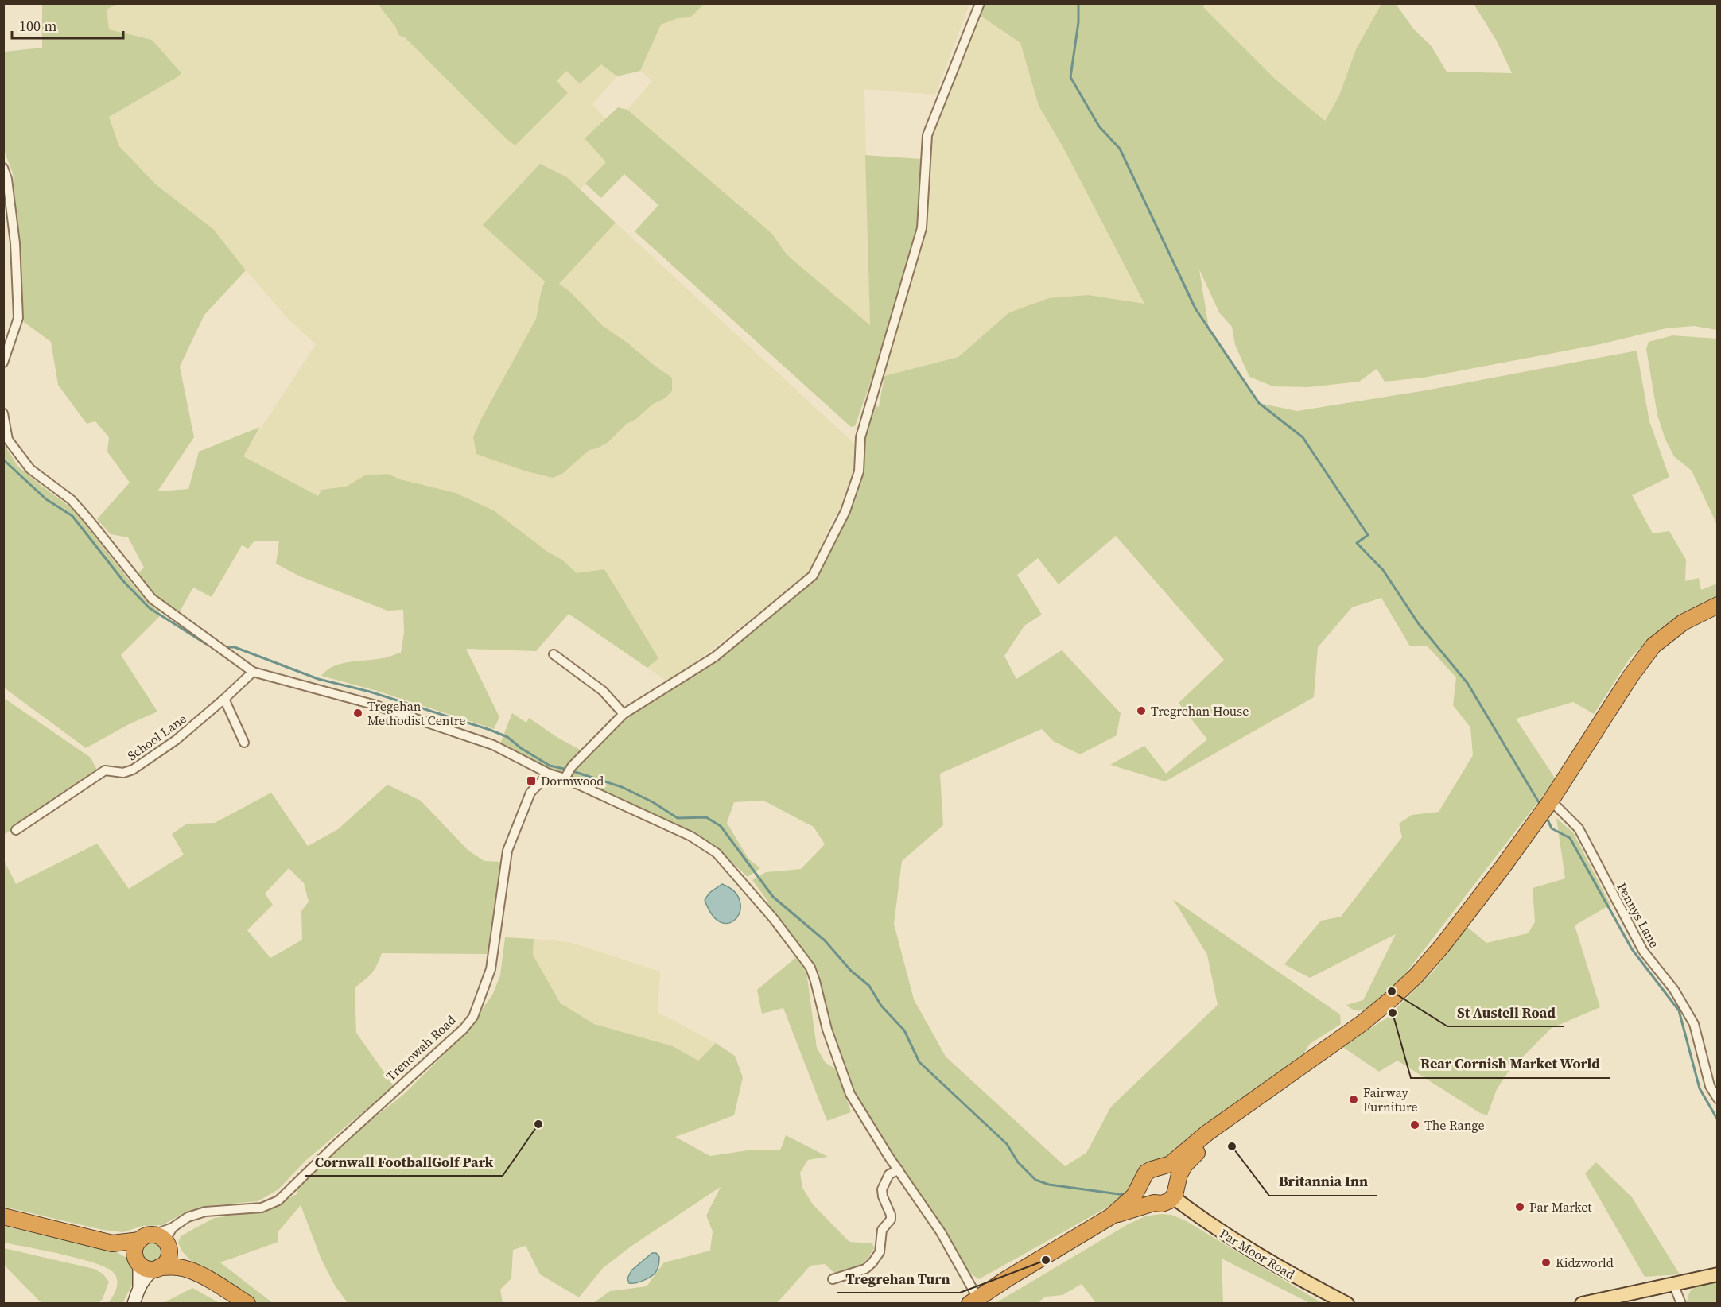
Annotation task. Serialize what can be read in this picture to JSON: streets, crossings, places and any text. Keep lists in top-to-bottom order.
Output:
{
  "streets": {
    "main road": ["Par Moor Road"],
    "street": ["School Lane", "Pennys Lane", "Trenowah Road"]
  },
  "places": {
    "other": [
      "Tregrehan House",
      "Tregehan Methodist Centre",
      "St Austell Road",
      "Rear Cornish Market World",
      "Fairway Furniture",
      "Cornwall FootballGolf Park",
      "The Range",
      "Britannia Inn",
      "Par Market",
      "Tregrehan Turn",
      "Kidzworld"
    ],
    "transit": ["Dormwood"]
  },
  "scale_bar": "100 m"
}
